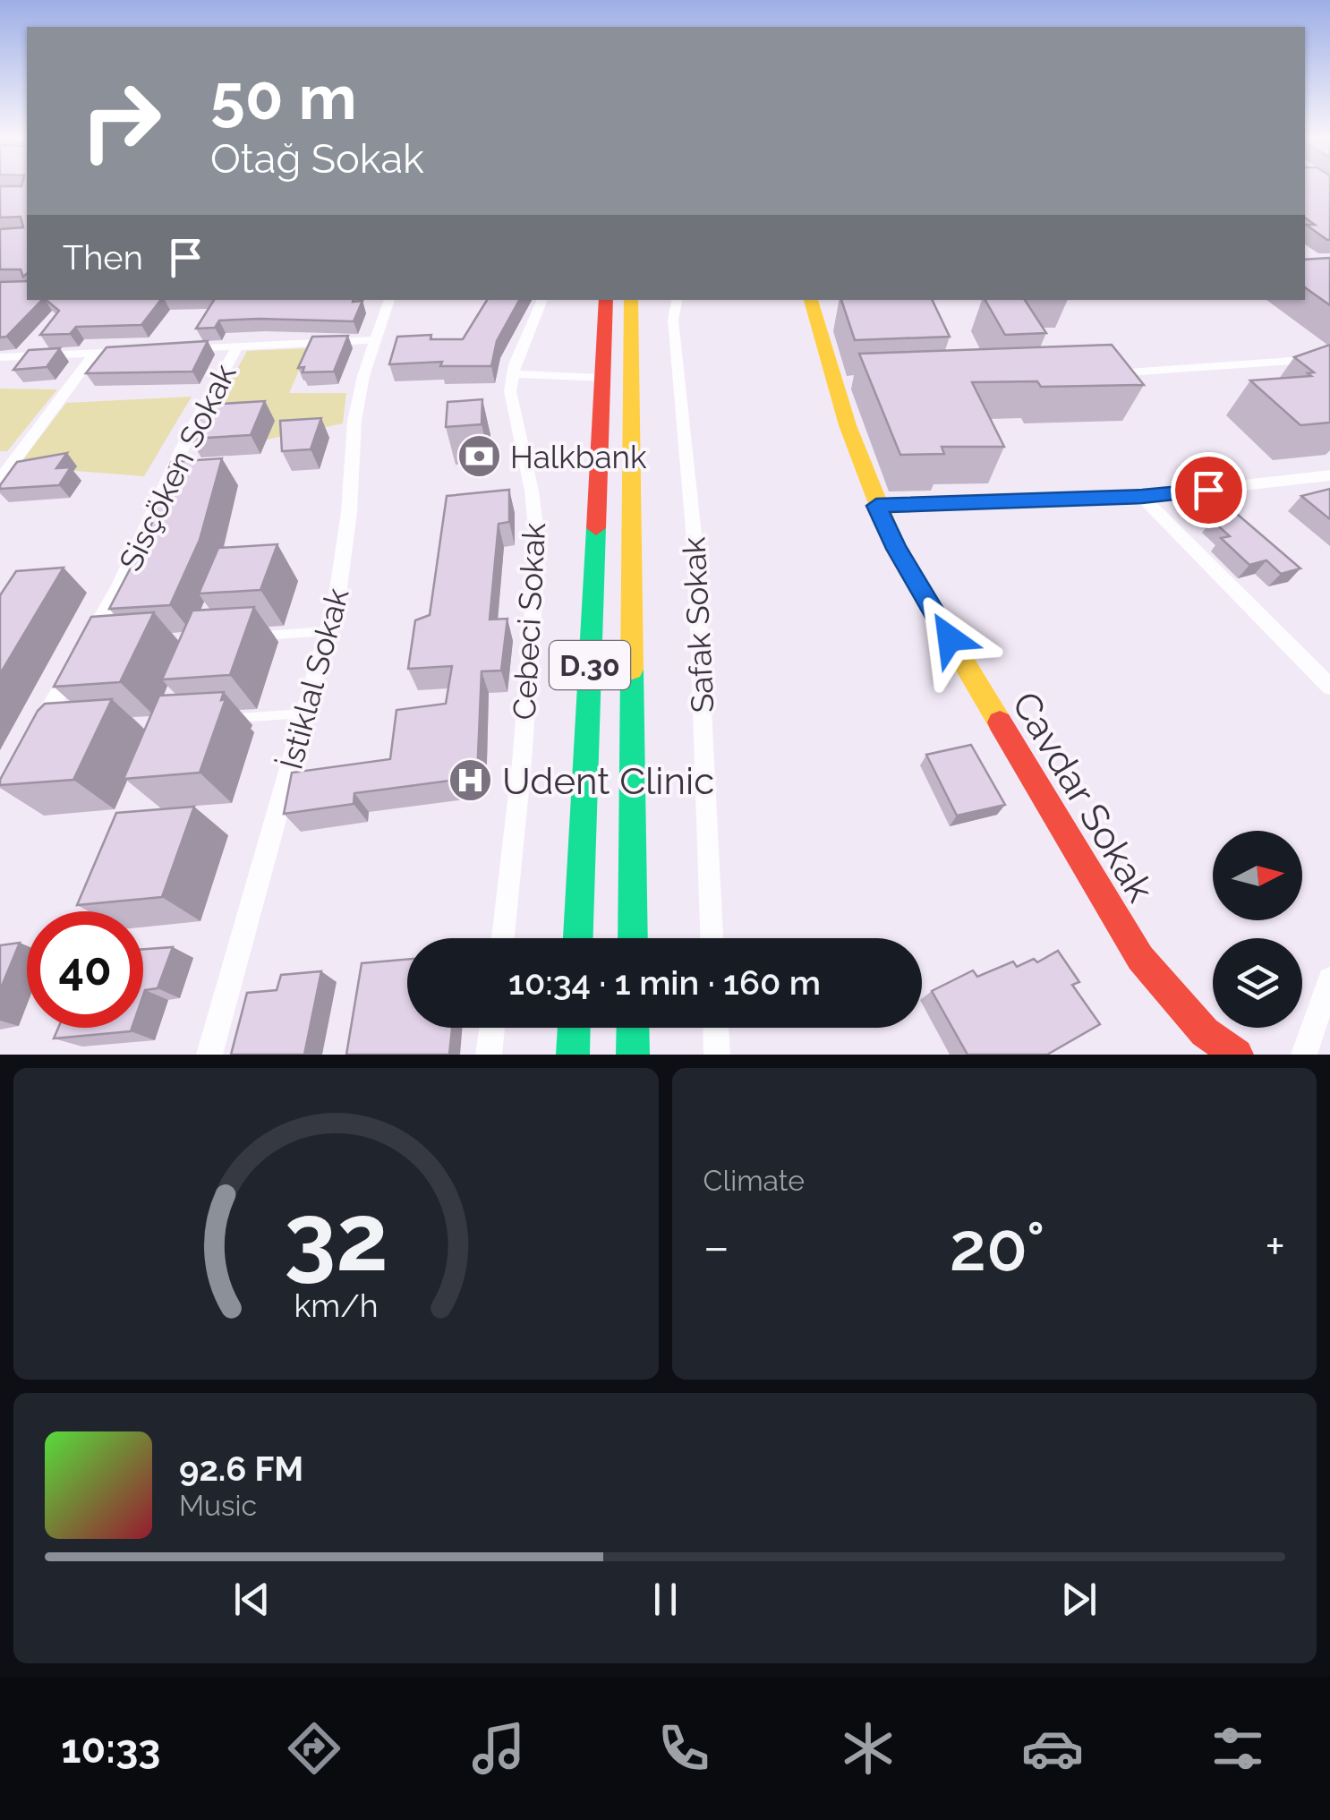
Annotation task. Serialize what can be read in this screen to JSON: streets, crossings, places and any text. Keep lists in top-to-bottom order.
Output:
{
  "streets": {
    "main road": ["D.30", "Cavdar Sokak"],
    "street": [
      "Sisçöken Sokak",
      "Cebeci Sokak",
      "Safak Sokak",
      "İstiklal Sokak"
    ]
  },
  "places": {
    "bank": ["Halkbank"],
    "hospital": ["Udent Clinic"]
  },
  "north": "right",
  "page": {
    "turn": ["50 m", "Otağ Sokak"],
    "then": "Then",
    "limit": "40",
    "trip": "10:34 · 1 min · 160 m",
    "tile": "Climate",
    "heat": ["−", "20°", "+"],
    "song": ["92.6 FM", "Music"],
    "tabs": "10:33",
    "gauge": ["32", "km/h"]
  }
}
